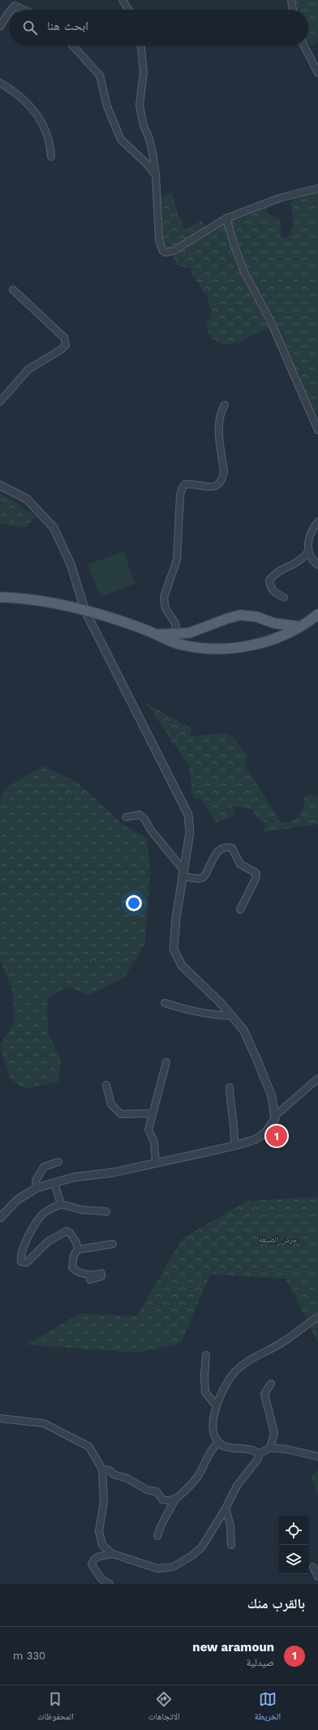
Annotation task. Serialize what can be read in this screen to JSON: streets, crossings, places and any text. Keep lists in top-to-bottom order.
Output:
{
  "parks": ["حرش الضيعة"],
  "page": {
    "search": "ابحث هنا",
    "pins": "1",
    "heading": "بالقرب منك",
    "list": [
      {
        "mark": "1",
        "name": "new aramoun",
        "note": "صيدلية",
        "value": "330 m"
      }
    ],
    "nav": ["الخريطة", "الاتجاهات", "المحفوظات"]
  }
}
